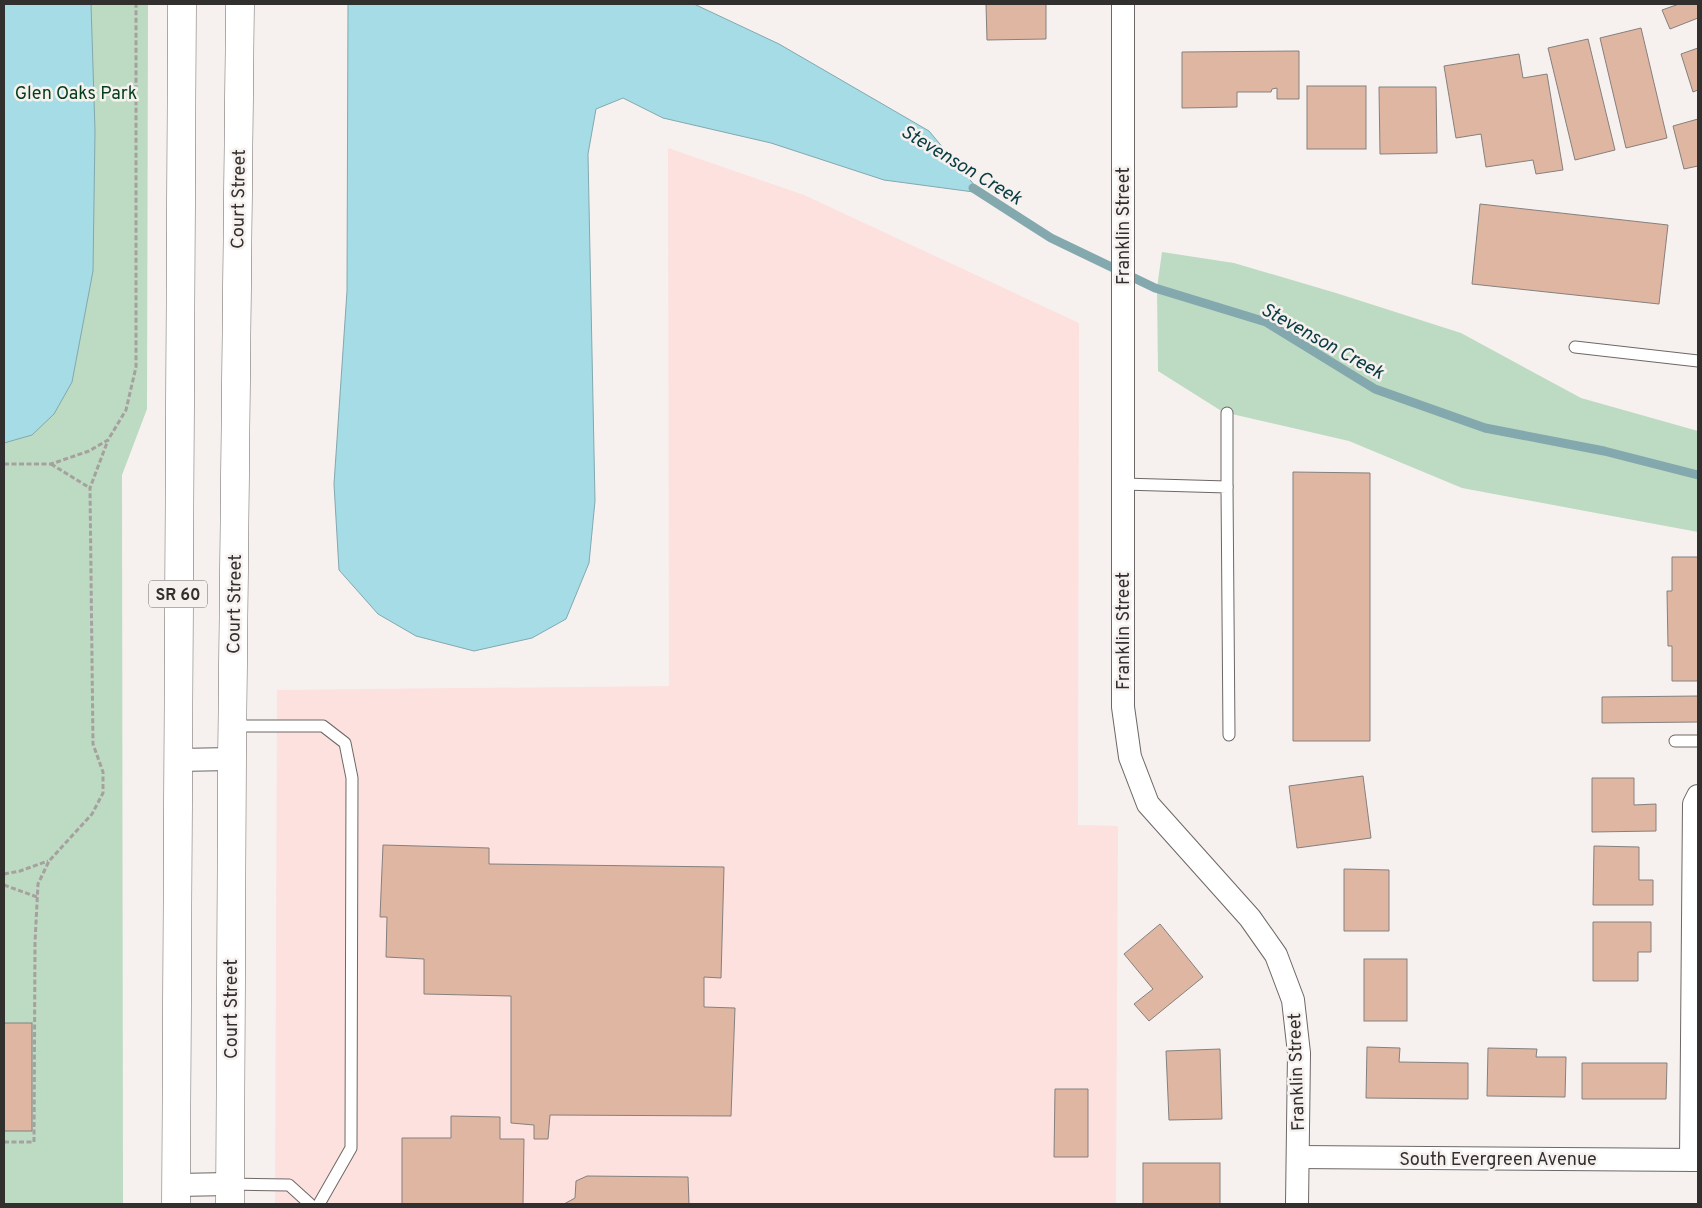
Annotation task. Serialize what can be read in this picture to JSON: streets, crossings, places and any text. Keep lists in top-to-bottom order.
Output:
{
  "streets": {
    "main road": ["Court Street", "SR 60"],
    "street": ["Franklin Street", "South Evergreen Avenue"]
  },
  "crossings": [
    ["Franklin Street", "South Evergreen Avenue"]
  ],
  "water": ["Stevenson Creek"],
  "parks": ["Glen Oaks Park"]
}
